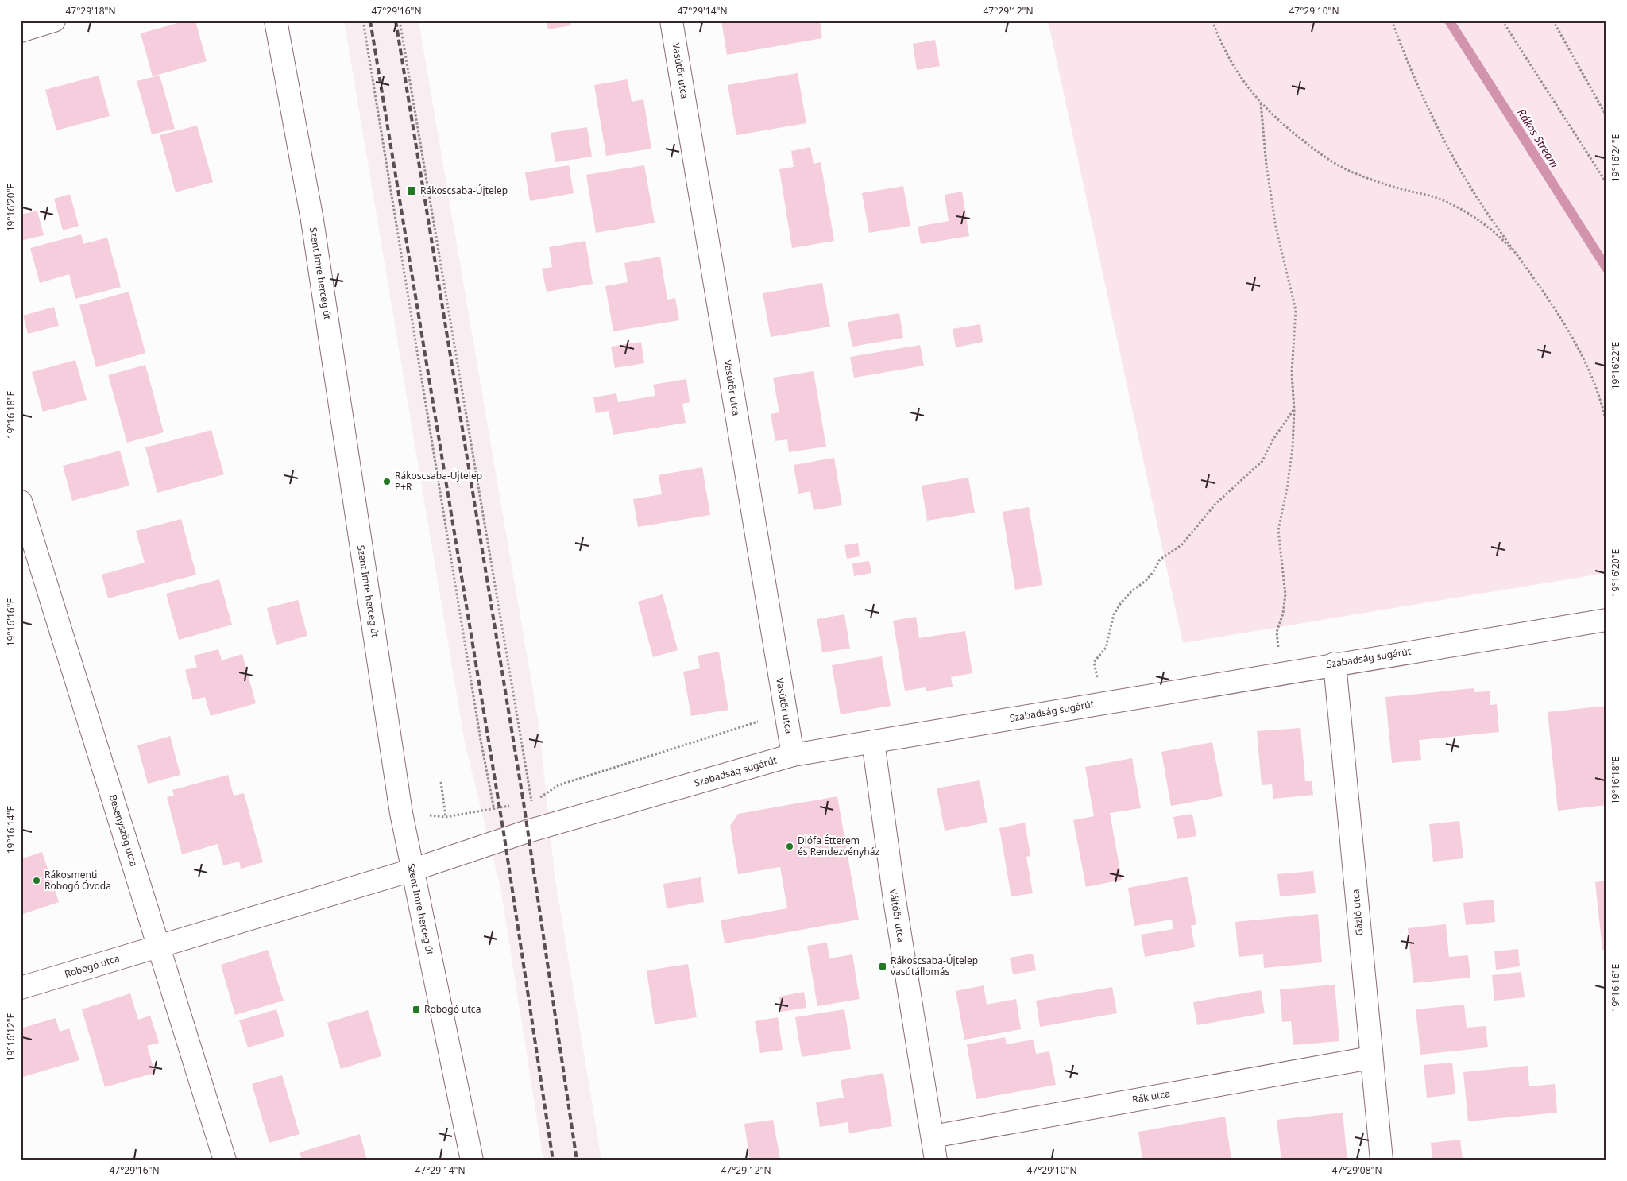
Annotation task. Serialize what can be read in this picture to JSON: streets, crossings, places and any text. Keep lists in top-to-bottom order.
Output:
{
  "streets": {
    "street": [
      "Vasútőr utca",
      "Szent Imre herceg út",
      "Szabadság sugárút",
      "Besenyszög utca",
      "Gázló utca",
      "Váltóőr utca",
      "Robogó utca",
      "Rák utca"
    ]
  },
  "crossings": [
    ["Vasútőr utca", "Szabadság sugárút"],
    ["Szent Imre herceg út", "Robogó utca"],
    ["Szabadság sugárút", "Gázló utca"],
    ["Szabadság sugárút", "Váltóőr utca"],
    ["Szabadság sugárút", "Robogó utca"],
    ["Besenyszög utca", "Robogó utca"],
    ["Gázló utca", "Rák utca"],
    ["Váltóőr utca", "Rák utca"]
  ],
  "water": ["Rákos Stream"],
  "places": {
    "transit": ["Rákoscsaba-Újtelep", "Rákoscsaba-Újtelep vasútállomás", "Robogó utca"],
    "other": ["Rákoscsaba-Újtelep P+R", "Diófa Étterem és Rendezvényház", "Rákosmenti Robogó Óvoda"]
  },
  "coordinates": [
    "47°29'18\"N",
    "47°29'16\"N",
    "47°29'14\"N",
    "47°29'12\"N",
    "47°29'10\"N",
    "19°16'24\"E",
    "19°16'20\"E",
    "19°16'22\"E",
    "19°16'18\"E",
    "19°16'16\"E",
    "19°16'14\"E",
    "19°16'12\"E",
    "47°29'08\"N"
  ]
}
